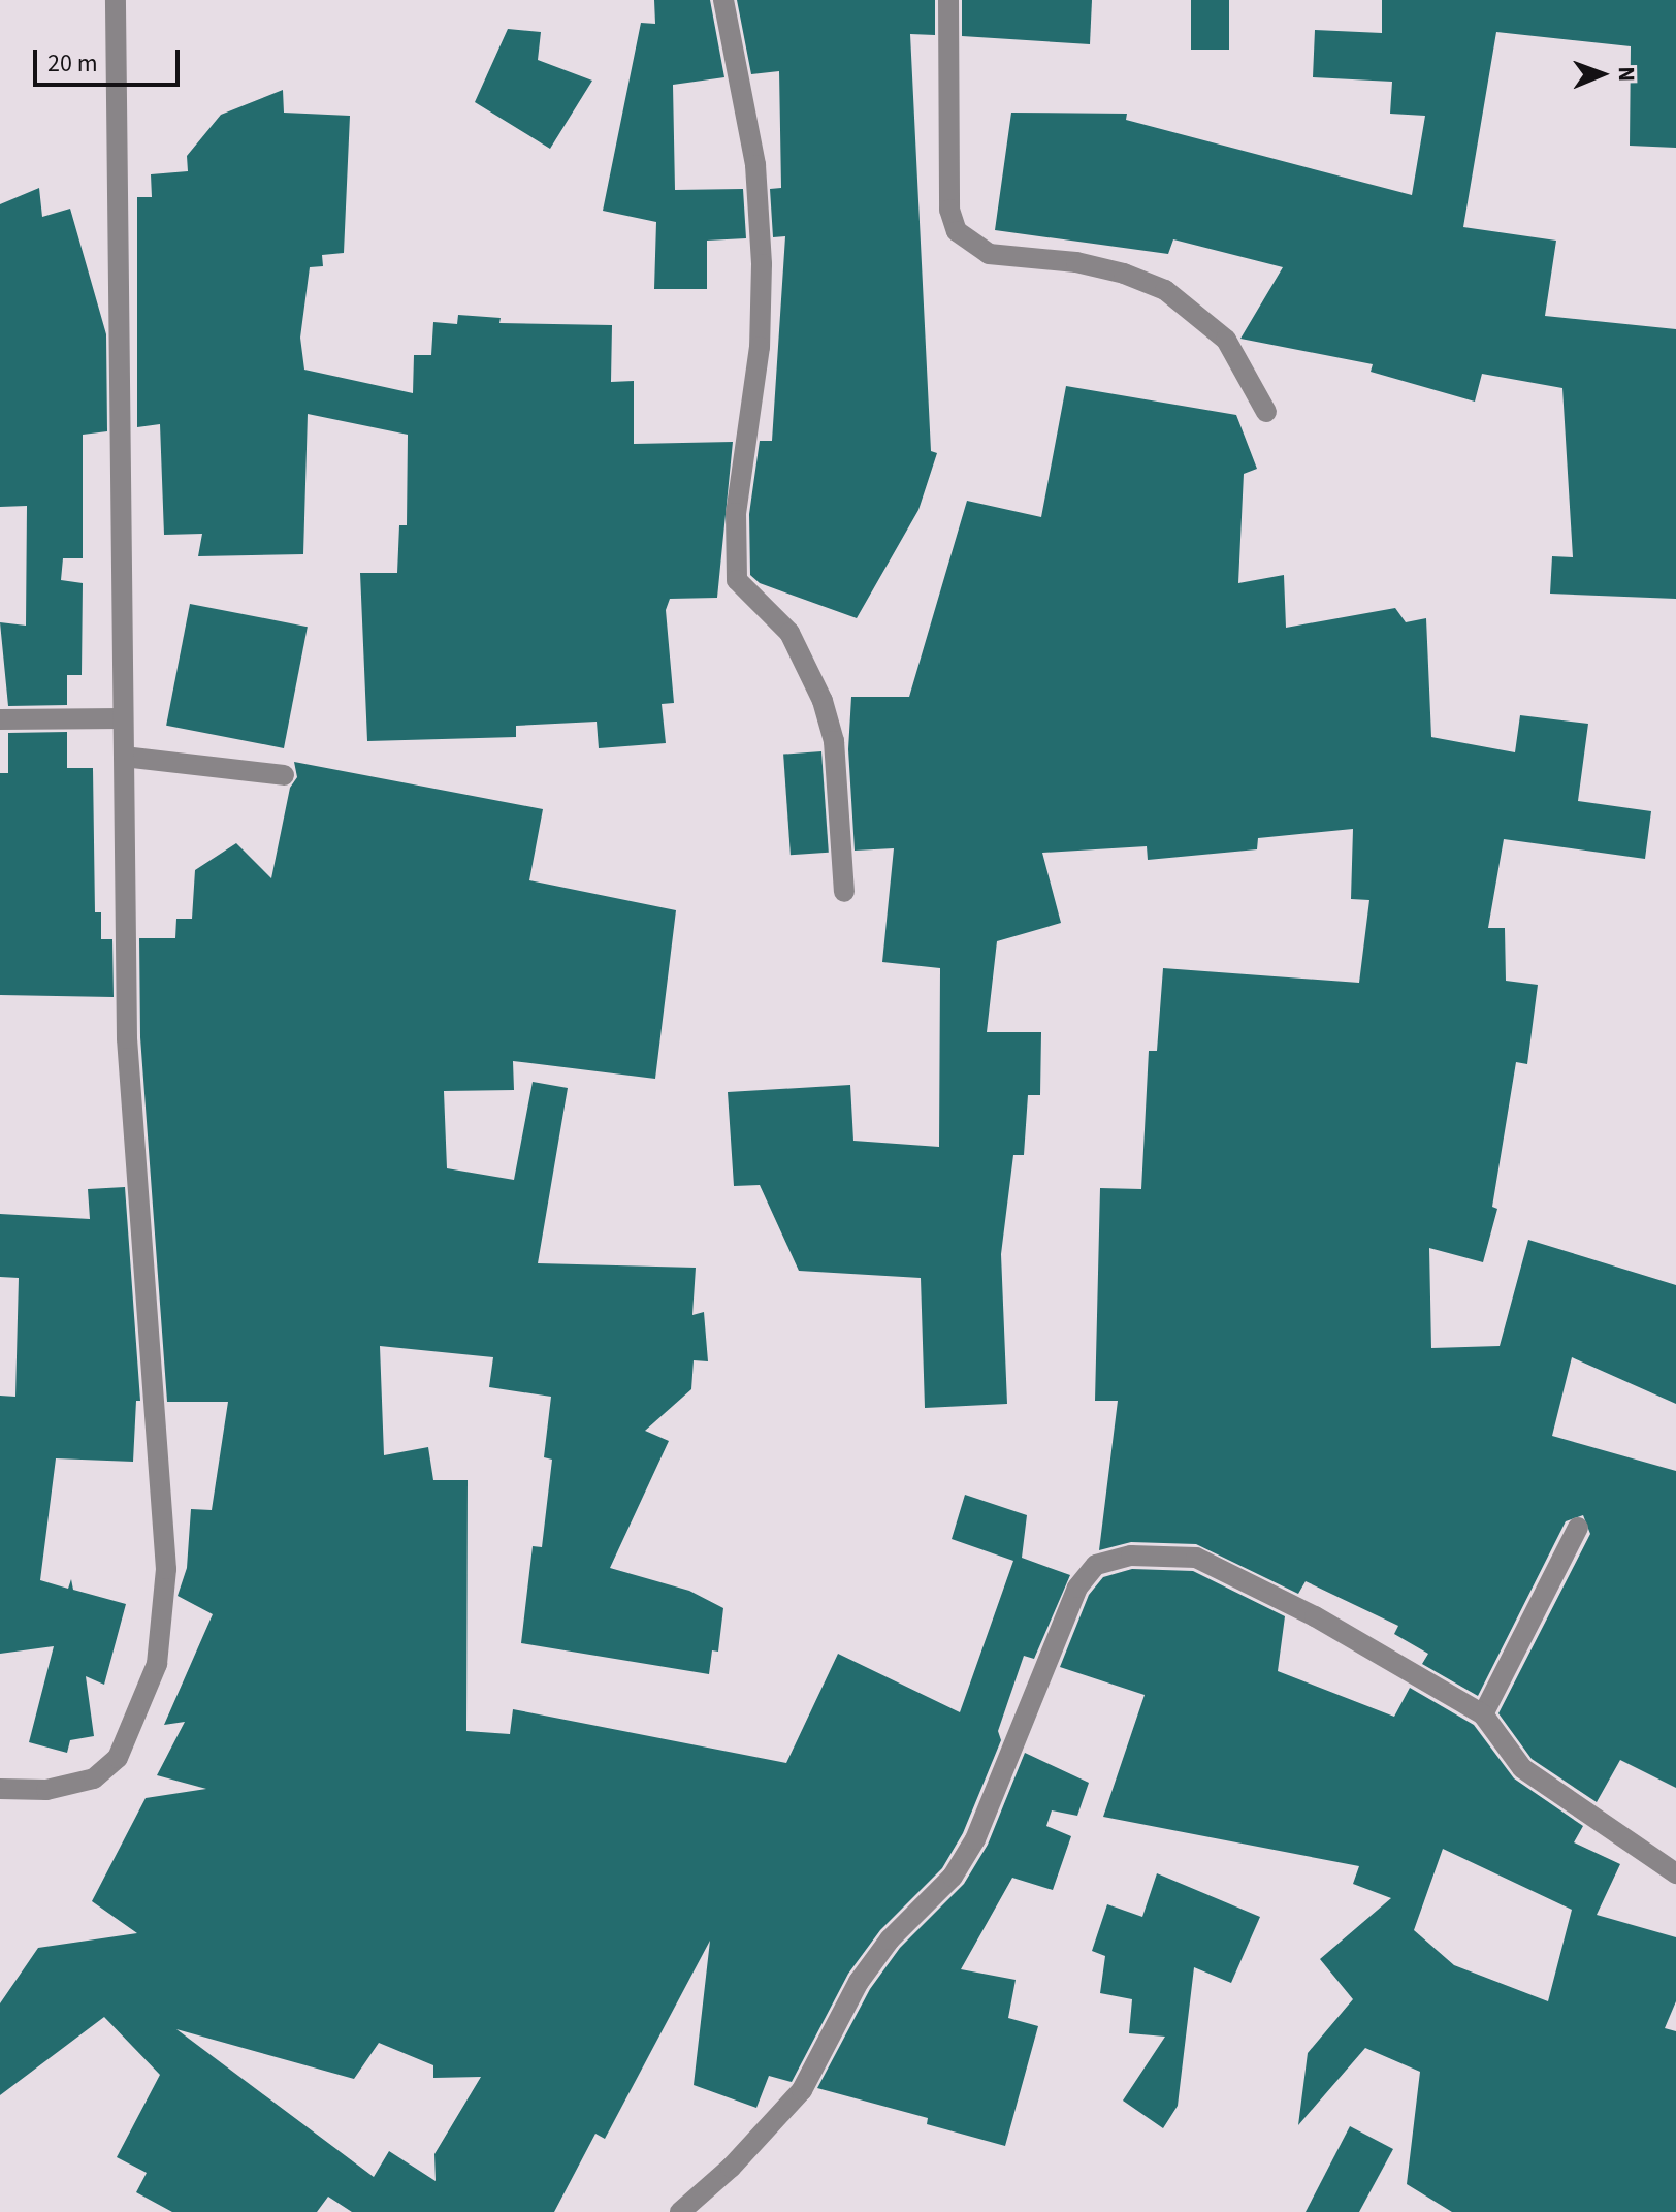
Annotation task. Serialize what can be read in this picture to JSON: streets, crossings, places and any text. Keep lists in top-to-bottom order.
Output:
{
  "scale_bar": "20 m",
  "north": "right"
}
